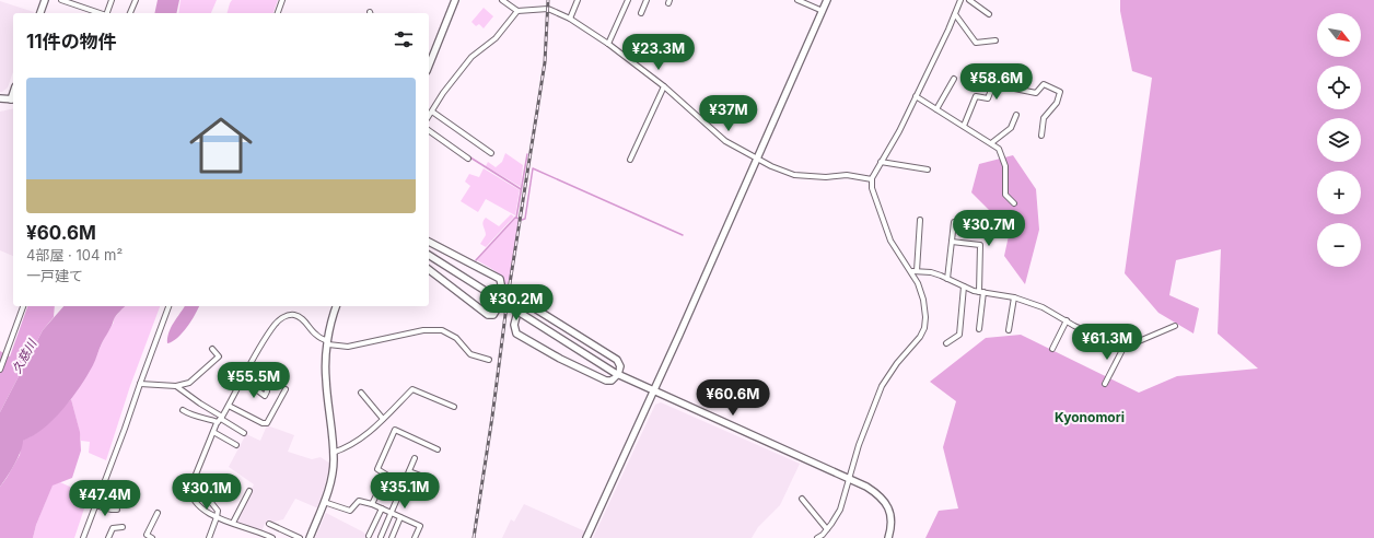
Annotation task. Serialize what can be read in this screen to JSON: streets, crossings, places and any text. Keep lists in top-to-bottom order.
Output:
{
  "districts": ["Kyonomori"],
  "water": ["久慈川"],
  "north": "bottom right",
  "page": {
    "map_buttons": ["+", "−"],
    "heading": "11件の物件",
    "price": [
      "¥23.3M",
      "¥58.6M",
      "¥37M",
      "¥30.7M",
      "¥30.2M",
      "¥61.3M",
      "¥55.5M",
      "¥60.6M",
      "¥35.1M",
      "¥30.1M",
      "¥47.4M"
    ],
    "list": [
      {
        "name": "¥60.6M",
        "note": "4部屋 · 104 m² · 一戸建て"
      }
    ]
  }
}
